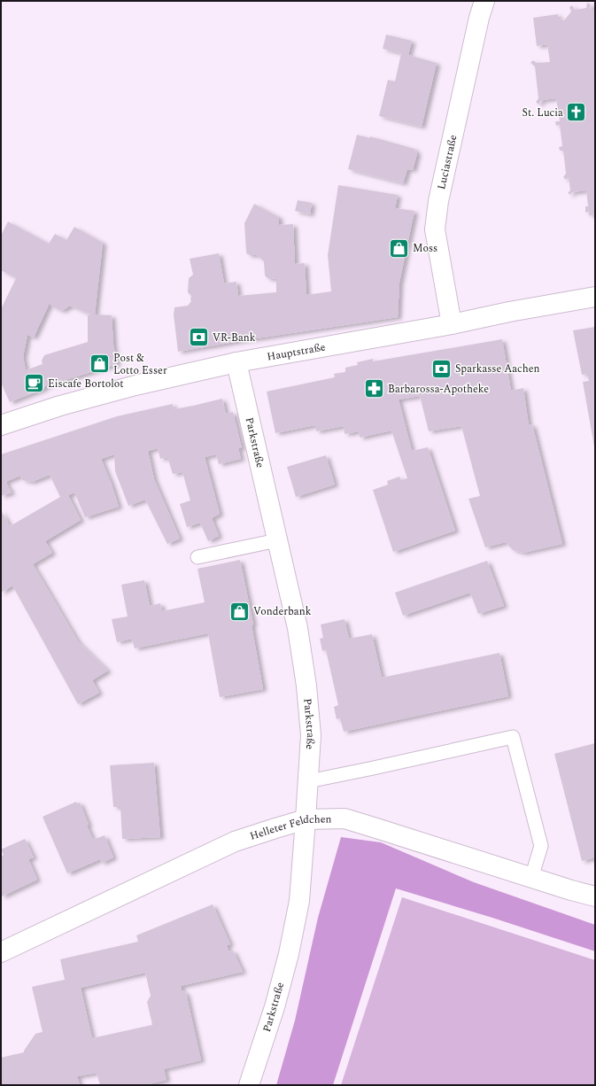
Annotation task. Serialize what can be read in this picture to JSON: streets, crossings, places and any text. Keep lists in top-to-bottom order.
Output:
{
  "streets": {
    "street": [
      "Luciastraße",
      "Hauptstraße",
      "Parkstraße",
      "Helleter Feldchen"
    ]
  },
  "crossings": [
    ["Luciastraße", "Hauptstraße"],
    ["Hauptstraße", "Parkstraße"],
    ["Parkstraße", "Helleter Feldchen"]
  ],
  "places": {
    "church": ["St. Lucia"],
    "shop": ["Moss", "Post & Lotto Esser", "Vonderbank"],
    "bank": ["VR-Bank", "Sparkasse Aachen"],
    "cafe": ["Eiscafe Bortolot"],
    "pharmacy": ["Barbarossa-Apotheke"]
  }
}
